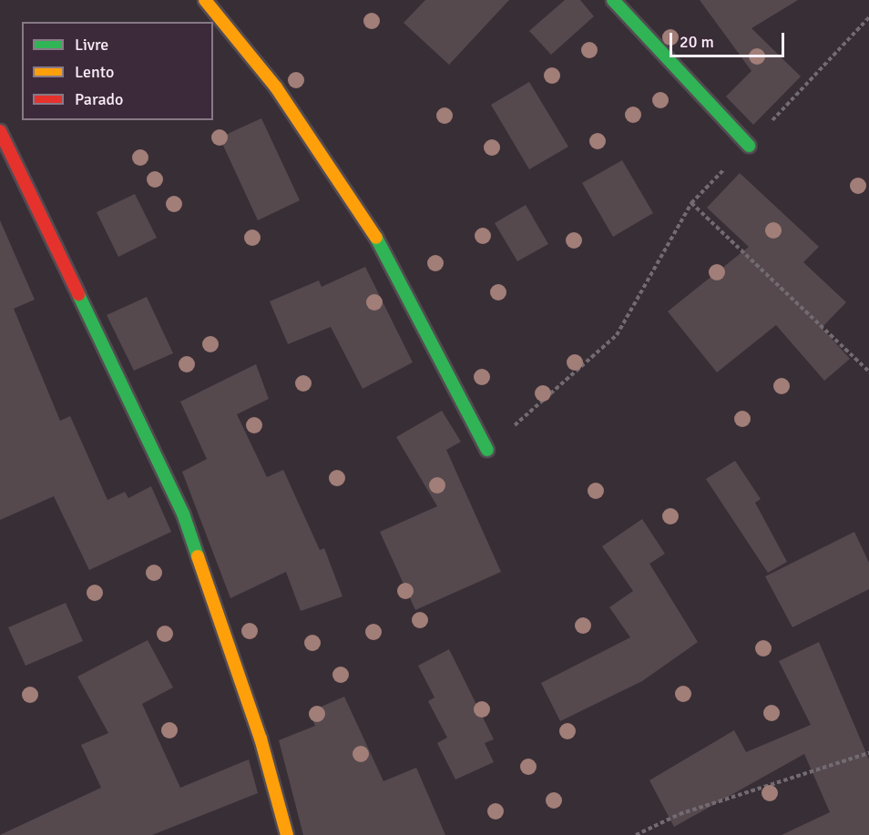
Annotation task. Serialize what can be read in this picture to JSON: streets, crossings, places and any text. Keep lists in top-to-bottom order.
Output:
{
  "legend": ["Livre", "Lento", "Parado"],
  "scale_bar": "20 m"
}
